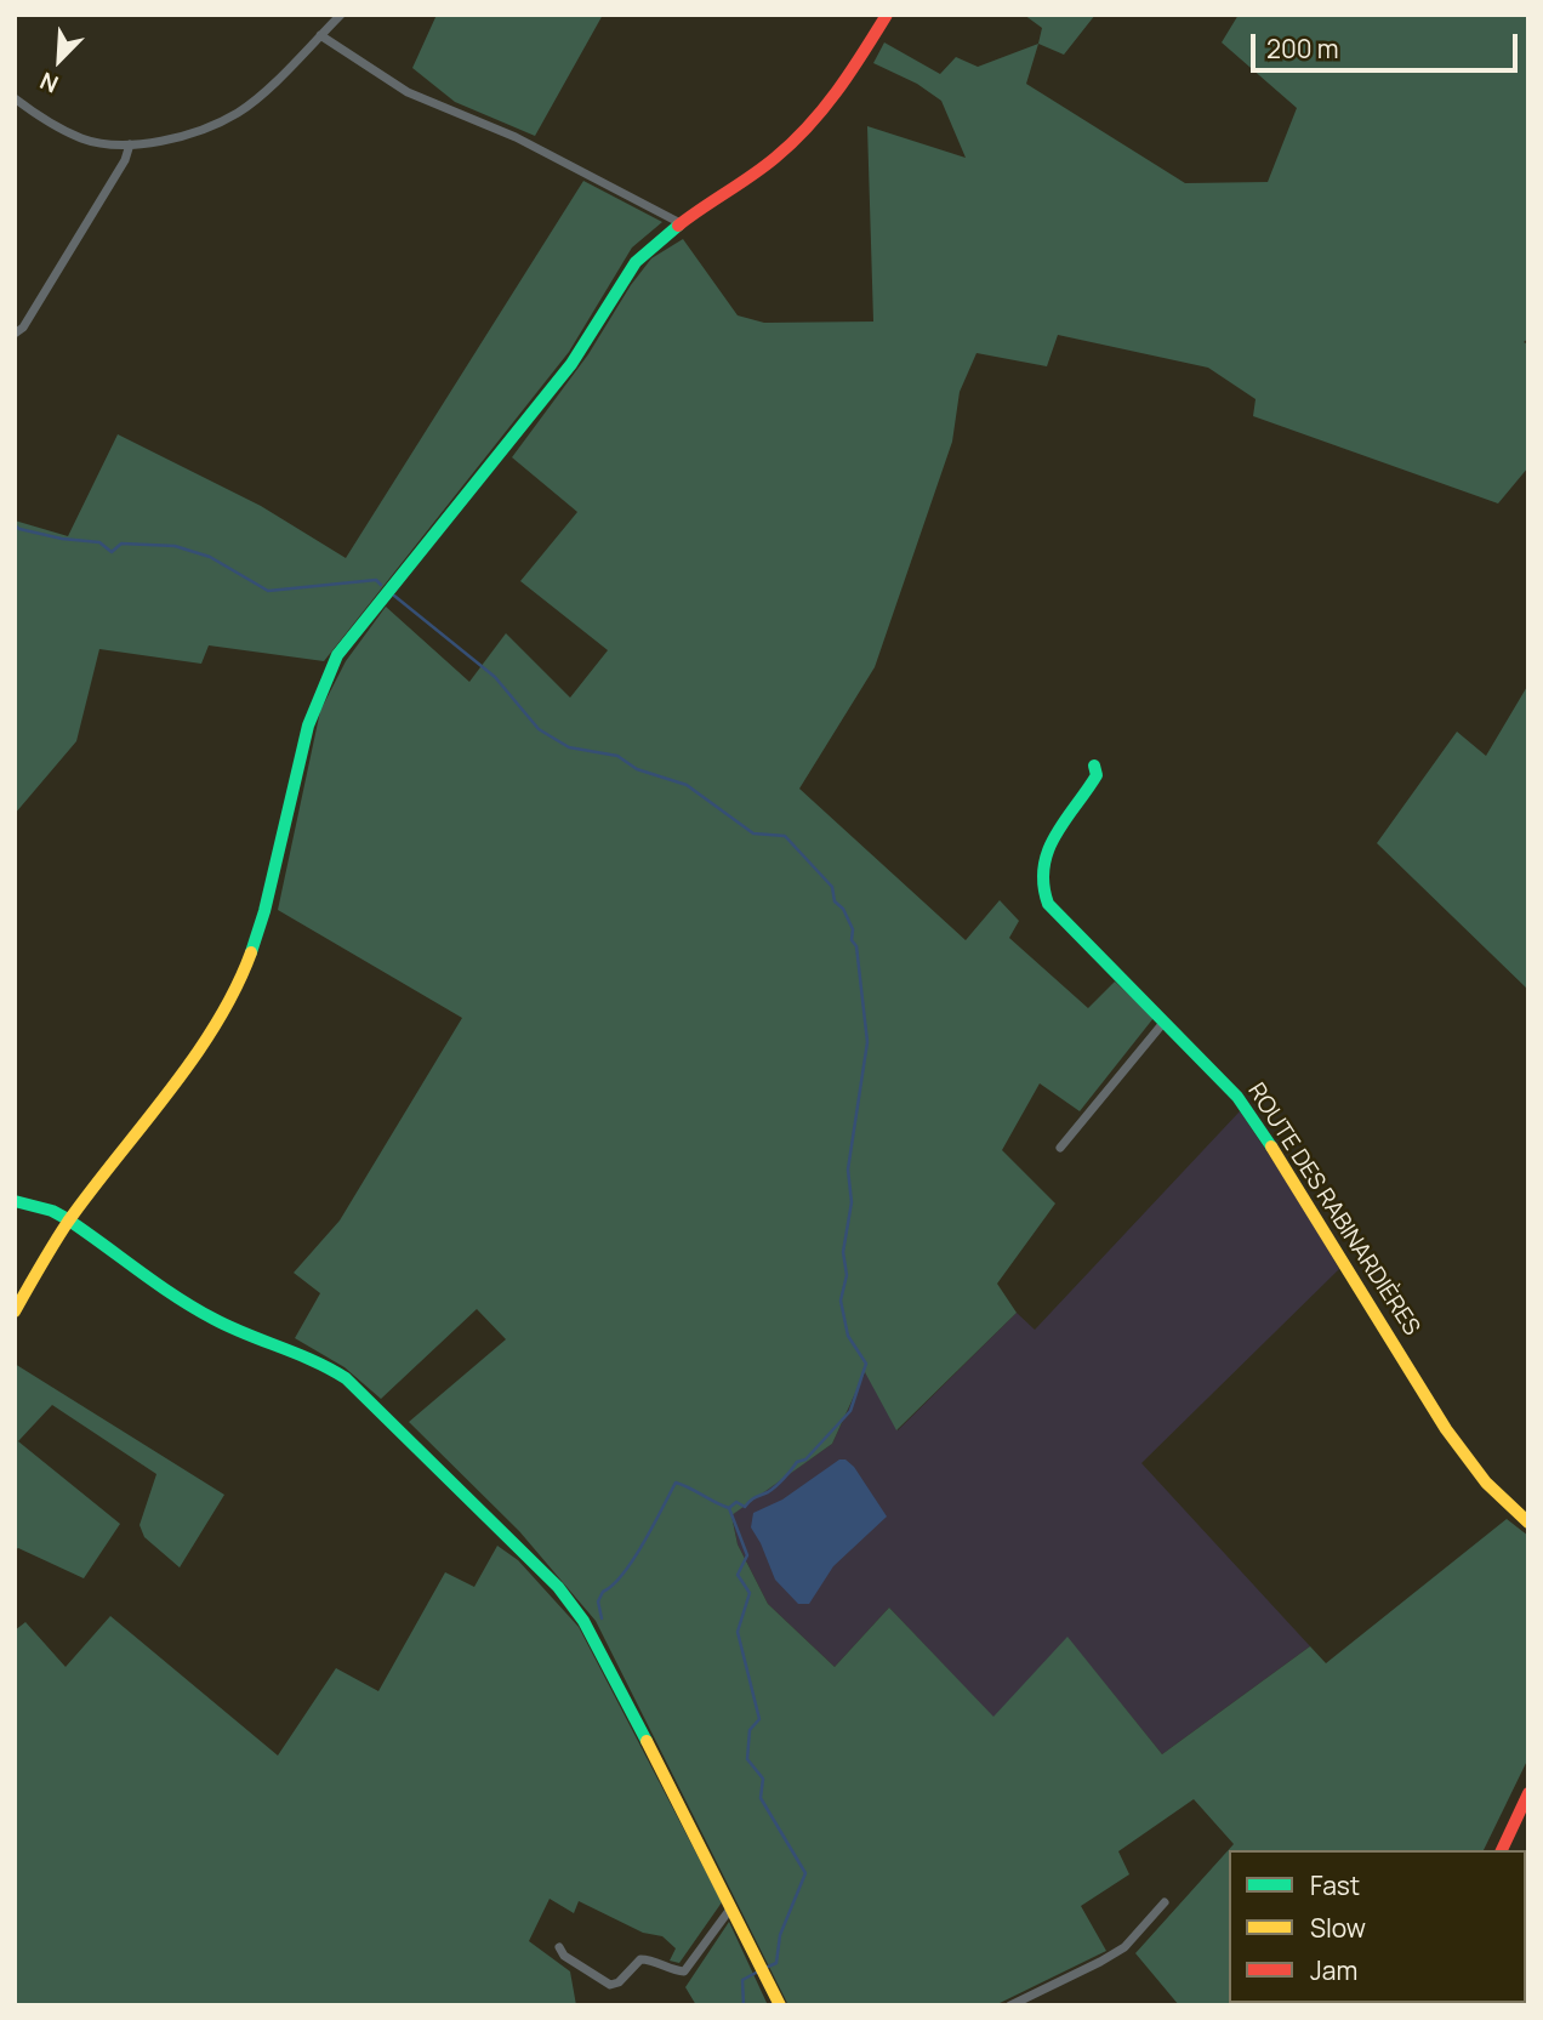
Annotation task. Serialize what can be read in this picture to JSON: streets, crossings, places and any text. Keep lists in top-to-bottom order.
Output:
{
  "streets": {
    "street": ["ROUTE DES RABINARDIÈRES"]
  },
  "legend": ["Fast", "Slow", "Jam"],
  "scale_bar": "200 m",
  "north": "bottom left"
}
